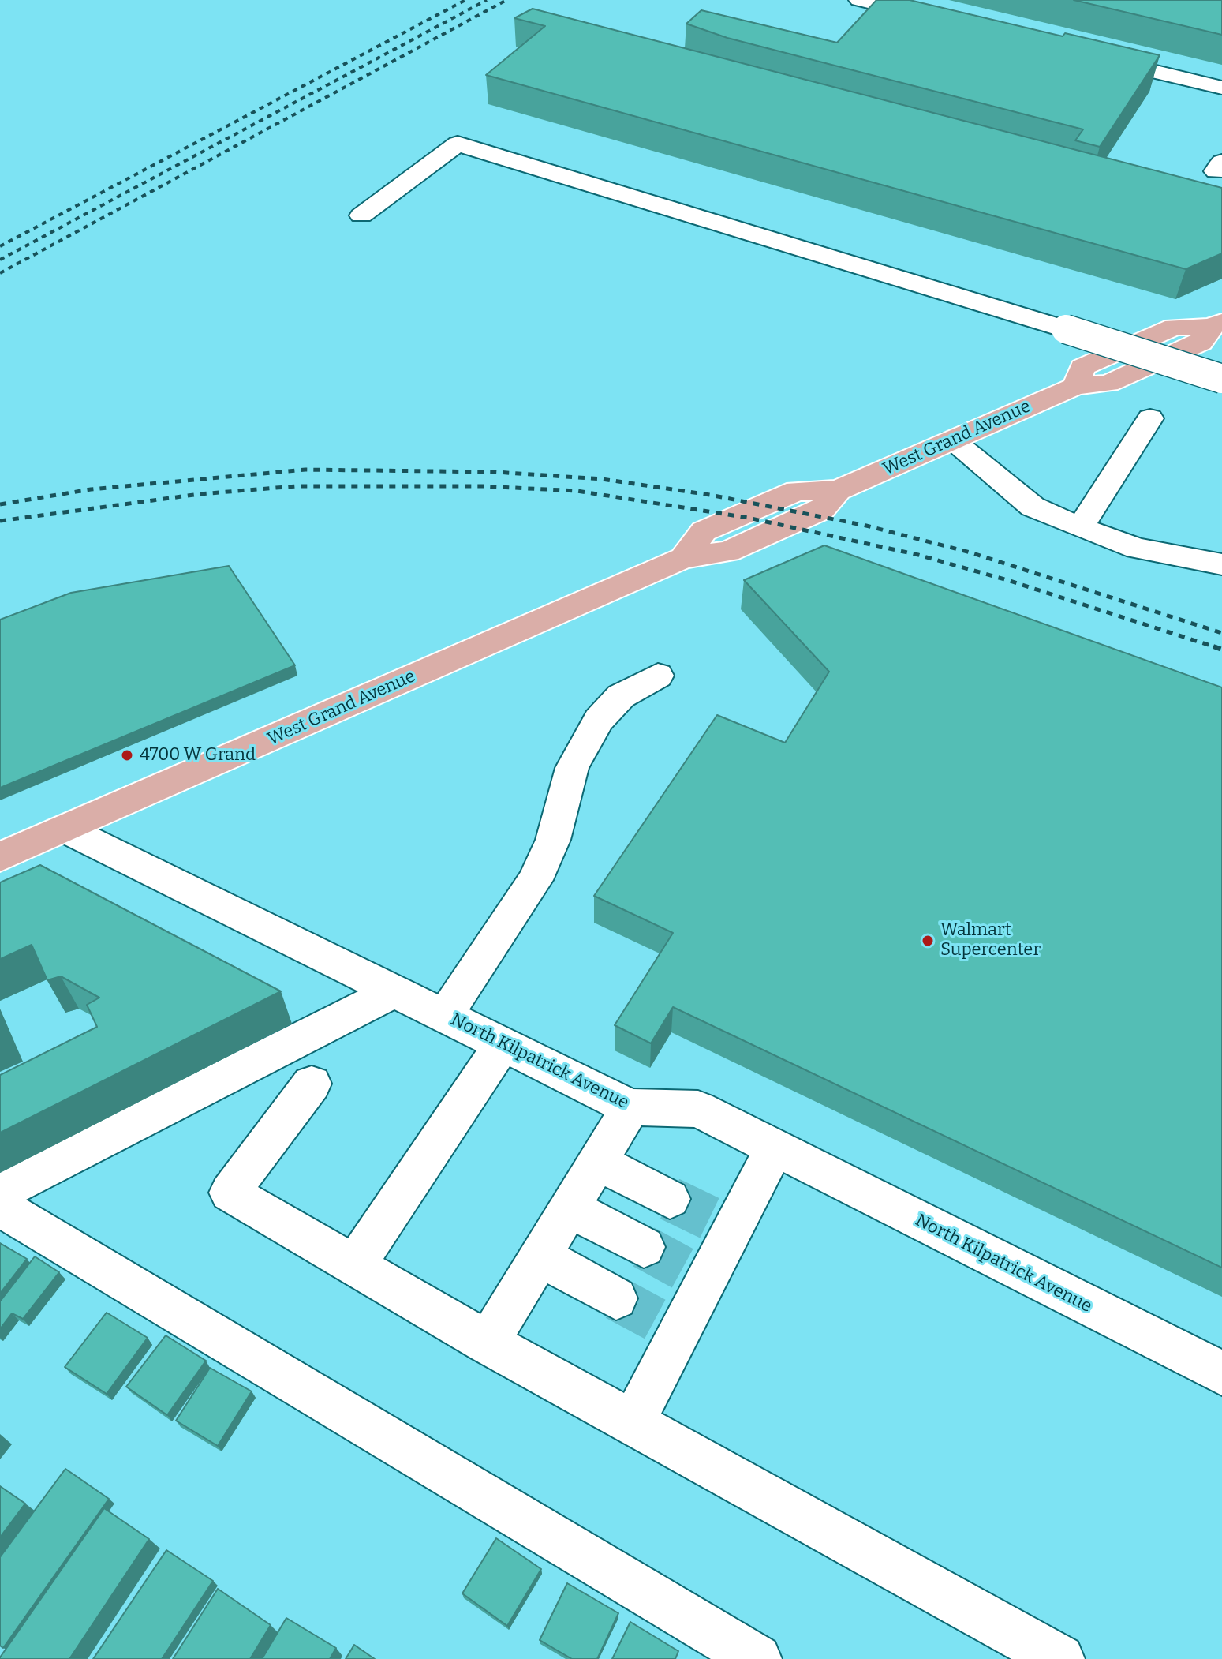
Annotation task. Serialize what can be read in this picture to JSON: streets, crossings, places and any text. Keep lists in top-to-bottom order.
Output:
{
  "streets": {
    "main road": ["West Grand Avenue"],
    "street": ["North Kilpatrick Avenue"]
  },
  "crossings": [
    ["West Grand Avenue", "North Kilpatrick Avenue"]
  ],
  "places": ["4700 W Grand", "Walmart Supercenter"]
}
